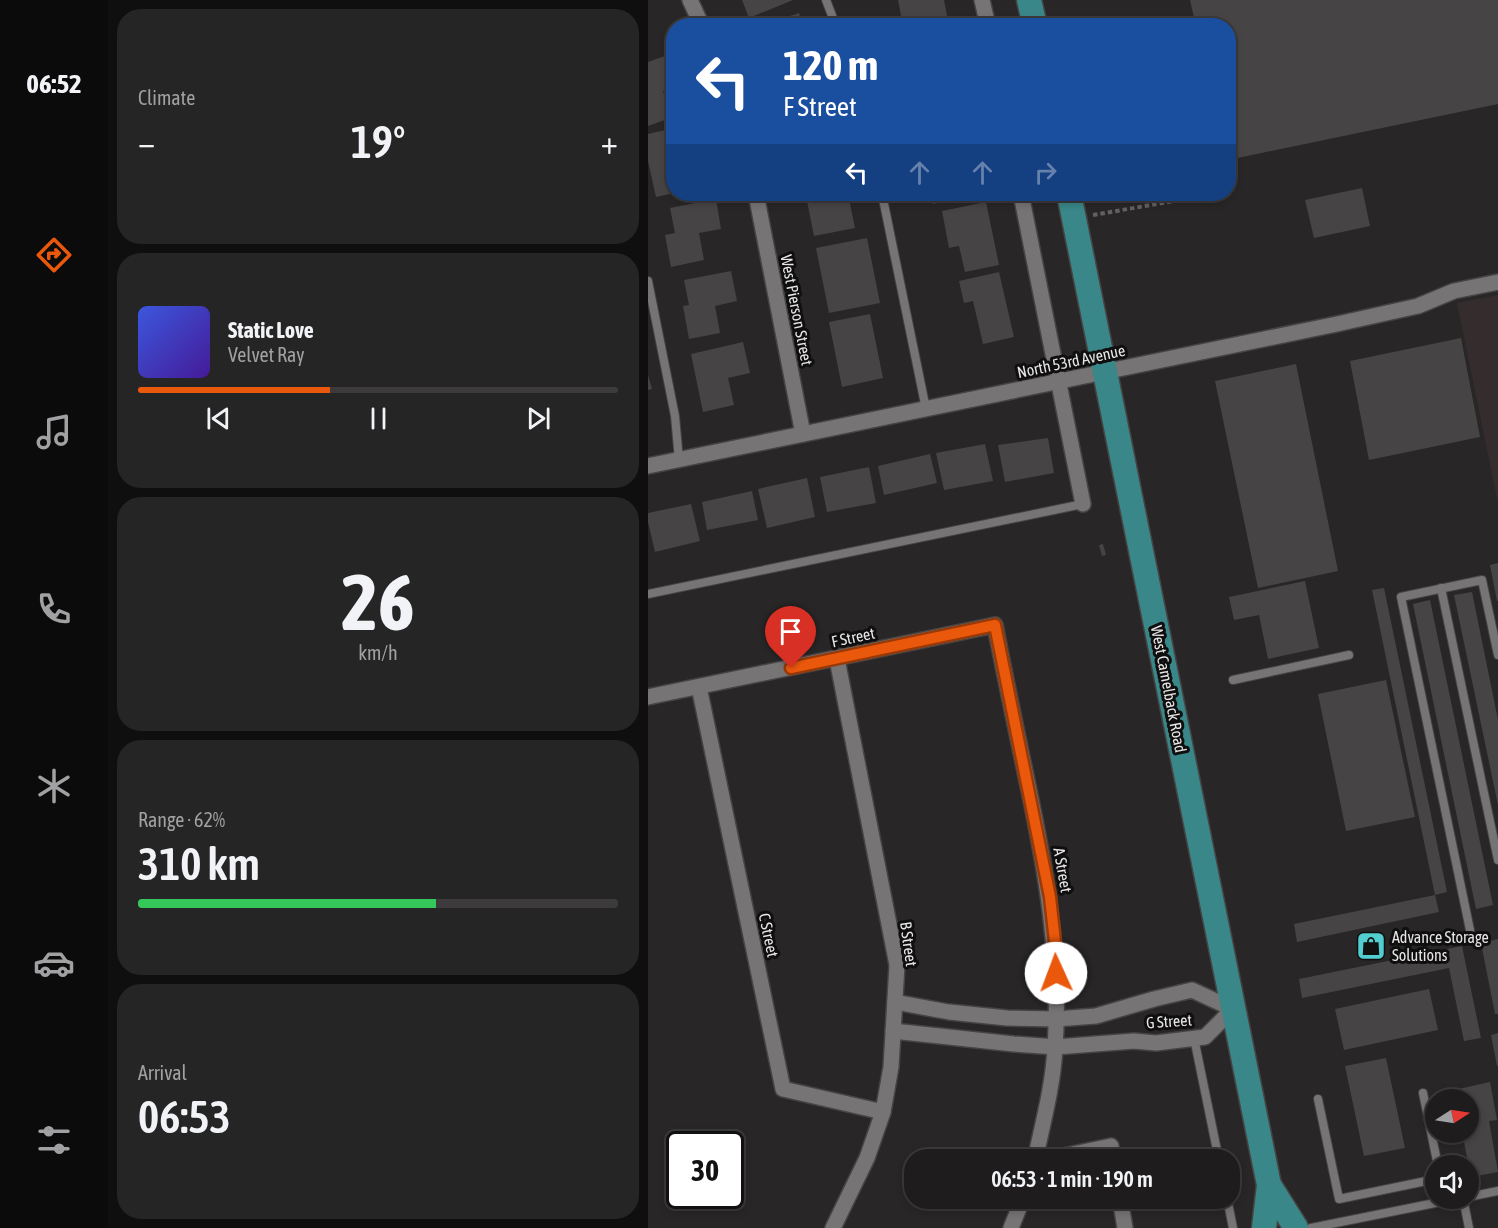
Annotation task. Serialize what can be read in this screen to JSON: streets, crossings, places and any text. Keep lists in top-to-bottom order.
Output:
{
  "streets": {
    "main road": ["West Camelback Road"],
    "street": [
      "West Pierson Street",
      "North 53rd Avenue",
      "F Street",
      "A Street",
      "C Street",
      "B Street",
      "G Street"
    ]
  },
  "crossings": [
    ["West Pierson Street", "North 53rd Avenue"],
    ["North 53rd Avenue", "West Camelback Road"],
    ["F Street", "A Street"],
    ["F Street", "C Street"],
    ["F Street", "B Street"],
    ["West Camelback Road", "G Street"],
    ["A Street", "G Street"],
    ["C Street", "B Street"],
    ["B Street", "G Street"]
  ],
  "places": {
    "shop": ["Advance Storage Solutions"]
  },
  "north": "right",
  "page": {
    "tabs": "06:52",
    "tile": [
      "Climate",
      ["26", "km/h"],
      ["Range · 62%", "310 km"],
      ["Arrival", "06:53"]
    ],
    "turn": ["120 m", "F Street"],
    "heat": ["−", "19°", "+"],
    "song": ["Static Love", "Velvet Ray"],
    "limit": "30",
    "trip": "06:53 · 1 min · 190 m"
  }
}
